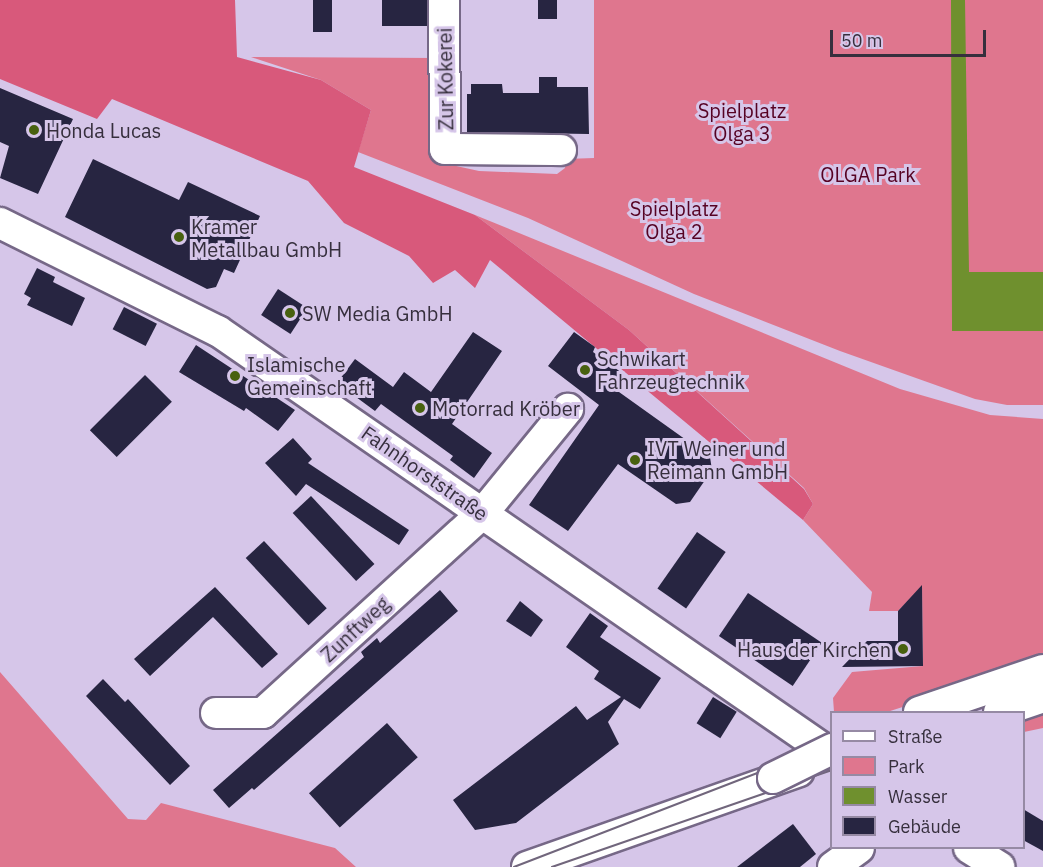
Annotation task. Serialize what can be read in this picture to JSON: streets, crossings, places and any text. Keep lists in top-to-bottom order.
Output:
{
  "streets": {
    "street": ["Zur Kokerei", "Fahnhorststraße", "Zunftweg"]
  },
  "crossings": [
    ["Fahnhorststraße", "Zunftweg"]
  ],
  "parks": ["Spielplatz Olga 3", "OLGA Park", "Spielplatz Olga 2"],
  "places": [
    "Honda Lucas",
    "Kramer Metallbau GmbH",
    "SW Media GmbH",
    "Schwikart Fahrzeugtechnik",
    "Islamische Gemeinschaft",
    "Motorrad Kröber",
    "IVT Weiner und Reimann GmbH",
    "Haus der Kirchen"
  ],
  "legend": [
    "Straße",
    "Park",
    "Wasser",
    "Gebäude"
  ],
  "scale_bar": "50 m"
}
